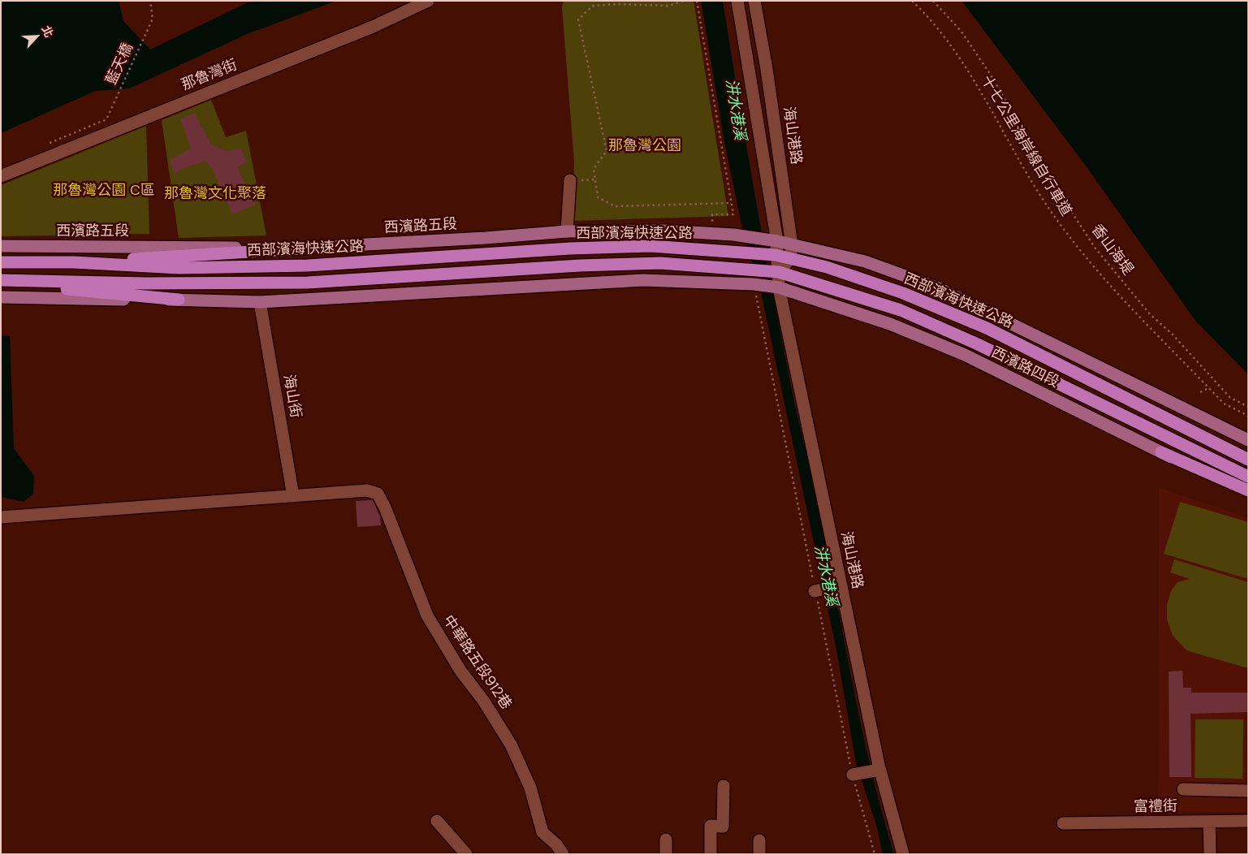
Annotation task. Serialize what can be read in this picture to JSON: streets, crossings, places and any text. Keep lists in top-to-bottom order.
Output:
{
  "streets": {
    "highway": ["西部濱海快速公路"],
    "main road": ["西濱路五段", "西濱路四段"],
    "street": [
      "那魯灣街",
      "海山港路",
      "海山街",
      "中華路五段912巷",
      "富禮街"
    ],
    "path": ["藍天橋", "十七公里海岸線自行車道", "香山海堤"]
  },
  "crossings": [
    ["海山港路", "西濱路五段"],
    ["海山港路", "西部濱海快速公路"],
    ["海山港路", "西濱路四段"],
    ["海山街", "中華路五段912巷"]
  ],
  "water": ["汫水港溪"],
  "parks": ["那魯灣公園", "那魯灣公園 C區", "那魯灣文化聚落"],
  "north": "top right"
}
